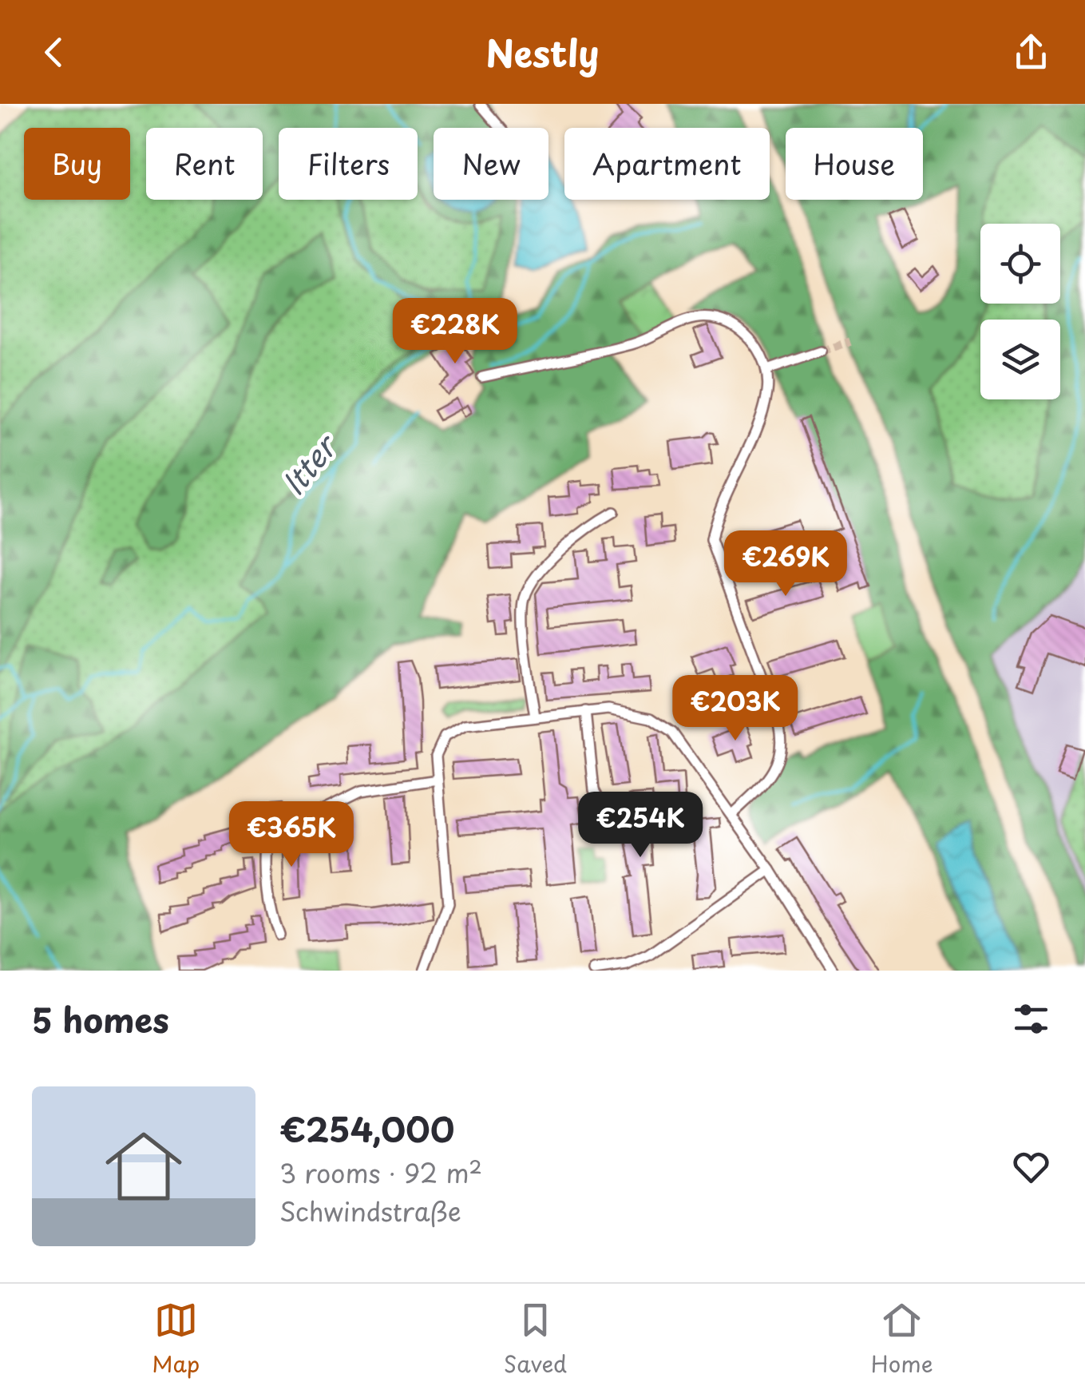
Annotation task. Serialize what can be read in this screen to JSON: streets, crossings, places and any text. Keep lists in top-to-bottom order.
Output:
{
  "water": ["Itter"],
  "page": {
    "header": "Nestly",
    "chip": [
      "Buy",
      "Rent",
      "Filters",
      "New",
      "Apartment",
      "House"
    ],
    "price": [
      "€228K",
      "€269K",
      "€203K",
      "€254K",
      "€365K"
    ],
    "heading": "5 homes",
    "list": [
      {
        "name": "€254,000",
        "note": "3 rooms · 92 m² · Schwindstraße"
      }
    ],
    "tabs": ["Map", "Saved", "Home"]
  }
}
